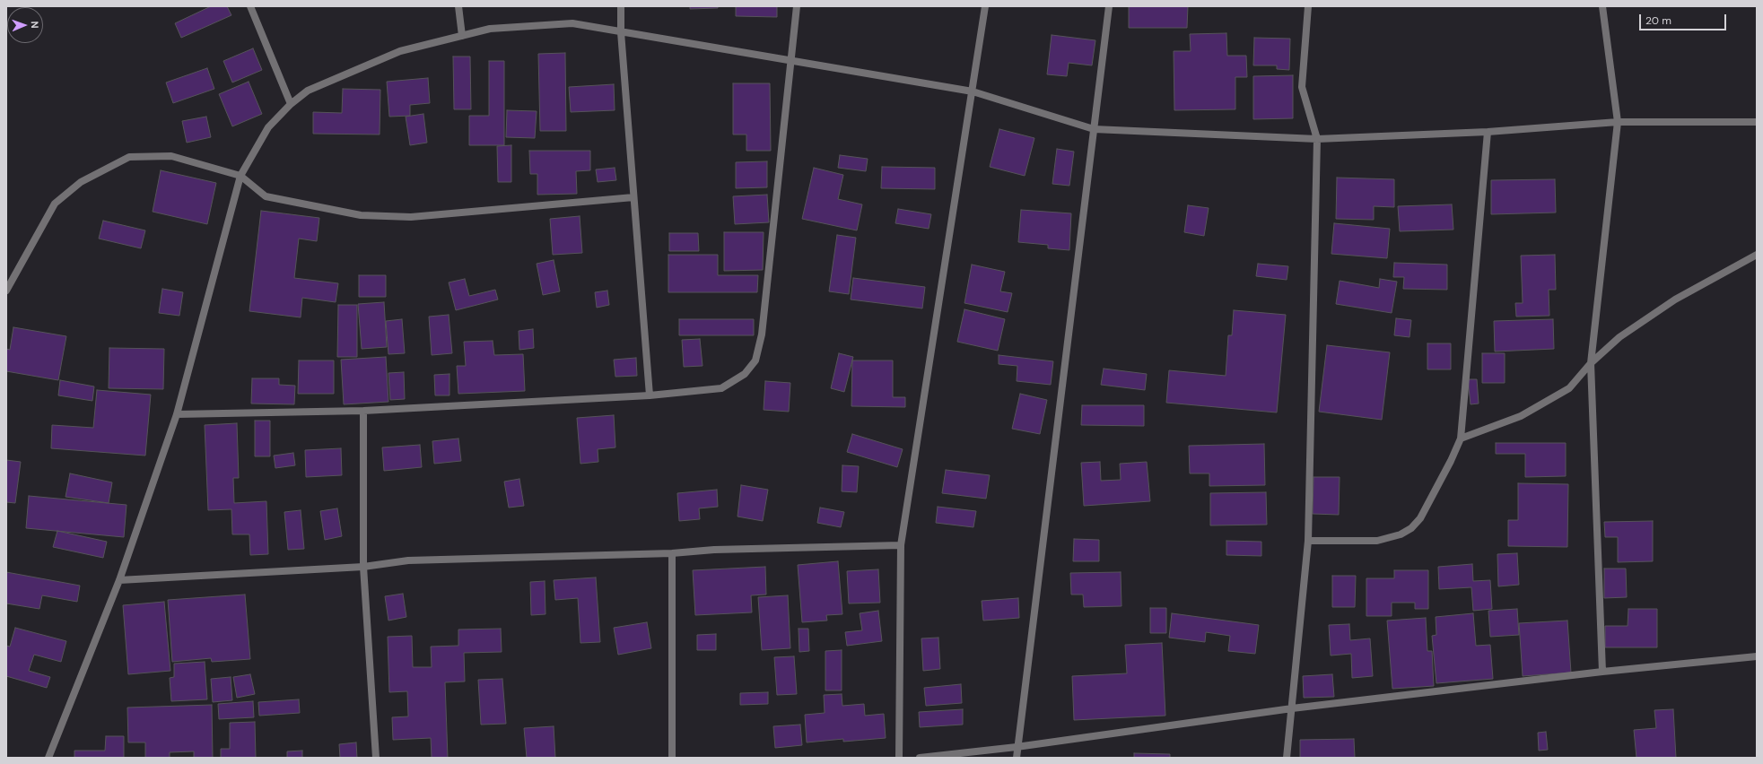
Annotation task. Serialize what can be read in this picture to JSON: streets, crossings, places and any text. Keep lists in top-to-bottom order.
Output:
{
  "scale_bar": "20 m",
  "north": "right"
}
